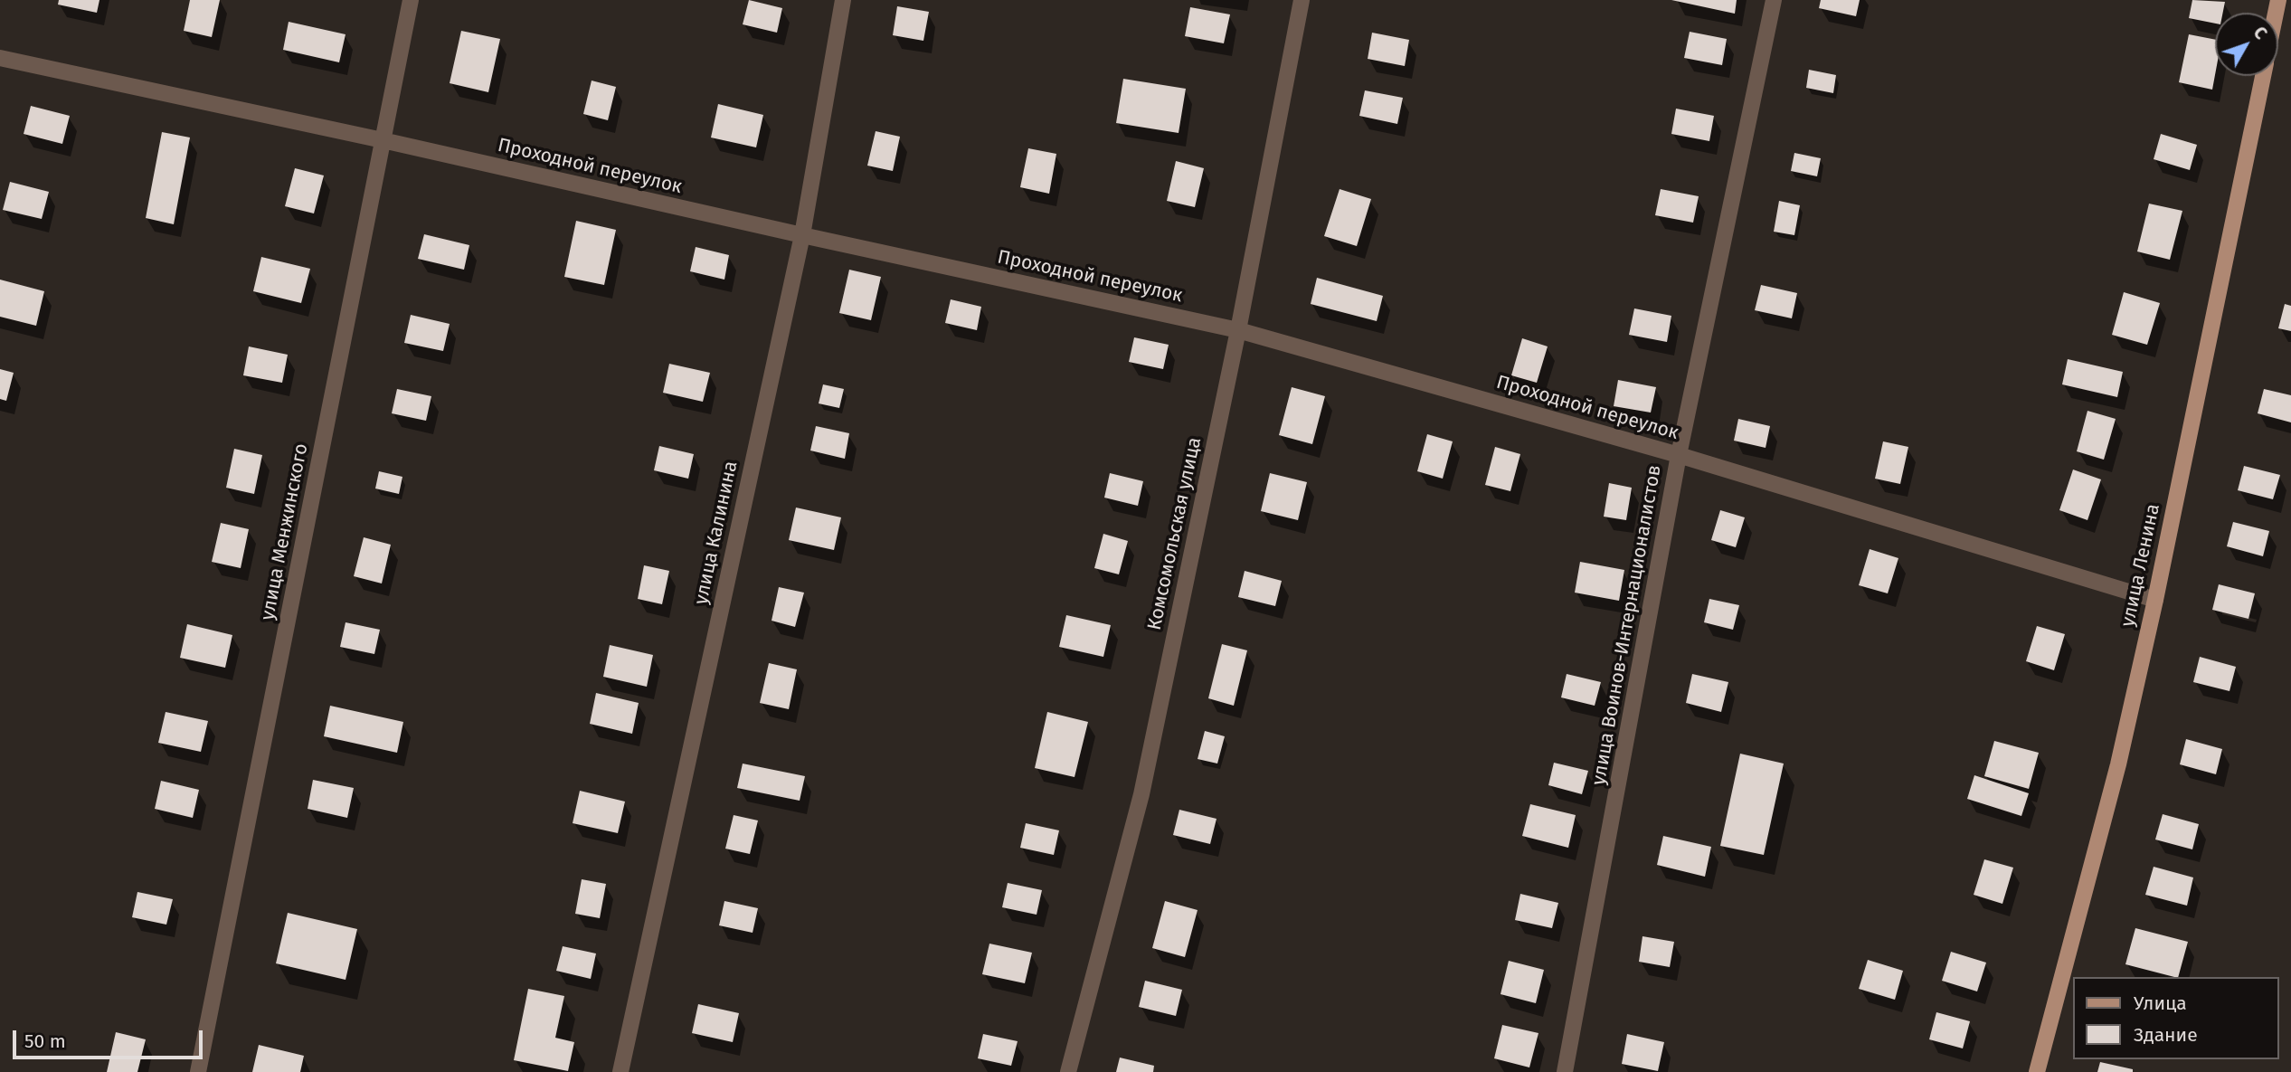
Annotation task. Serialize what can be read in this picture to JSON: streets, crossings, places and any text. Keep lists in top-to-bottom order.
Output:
{
  "streets": {
    "main road": ["улица Ленина"],
    "street": [
      "Проходной переулок",
      "улица Менжинского",
      "улица Калинина",
      "Комсомольская улица",
      "улица Воинов-Интернационалистов"
    ]
  },
  "crossings": [
    ["Проходной переулок", "улица Менжинского"],
    ["Проходной переулок", "улица Калинина"],
    ["Проходной переулок", "Комсомольская улица"],
    ["Проходной переулок", "улица Ленина"],
    ["Проходной переулок", "улица Воинов-Интернационалистов"]
  ],
  "legend": ["Улица", "Здание"],
  "scale_bar": "50 m",
  "north": "top right"
}
